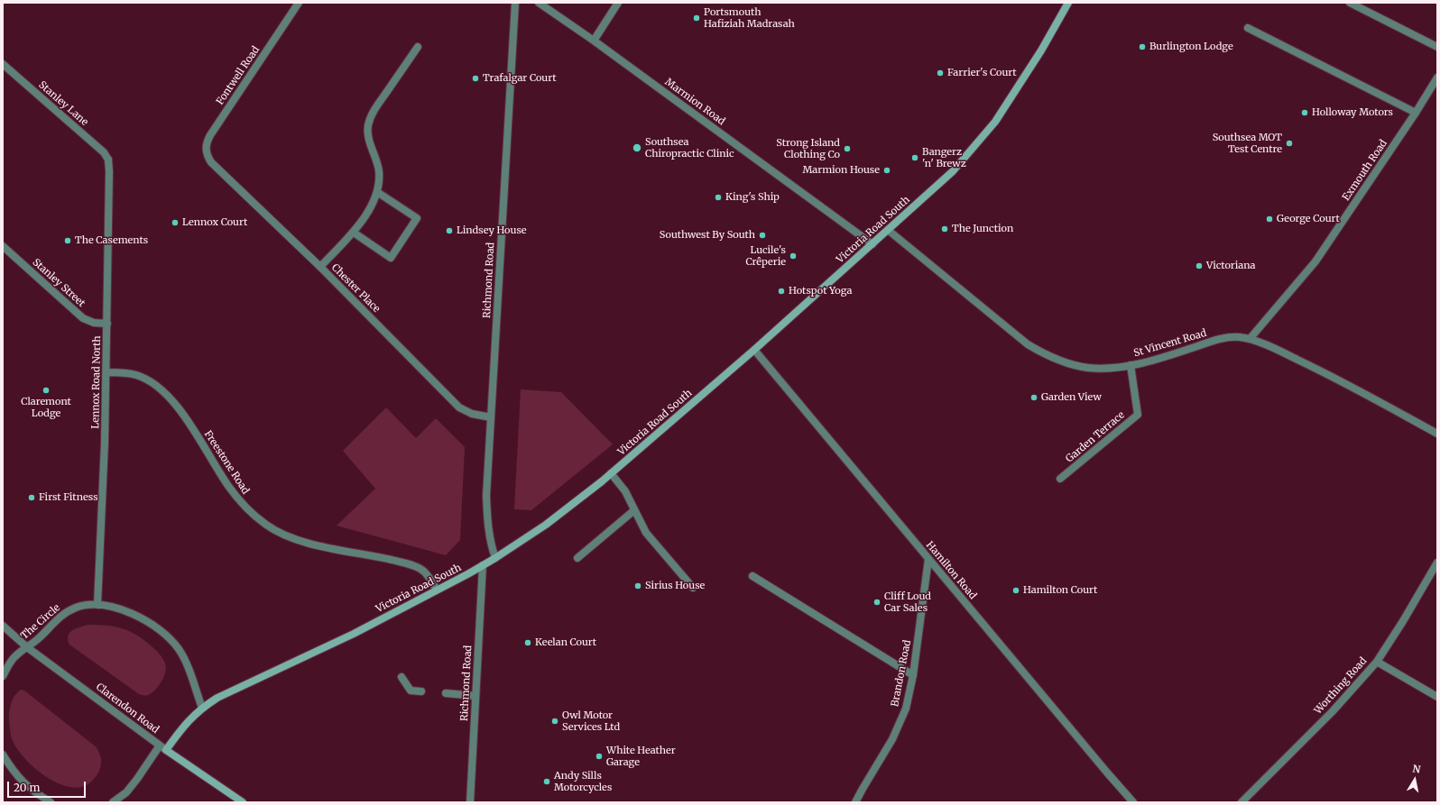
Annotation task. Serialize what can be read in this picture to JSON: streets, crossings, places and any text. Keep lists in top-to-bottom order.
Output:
{
  "streets": {
    "main road": ["Victoria Road South", "Clarendon Road"],
    "street": [
      "Fontwell Road",
      "Marmion Road",
      "Stanley Lane",
      "Exmouth Road",
      "Richmond Road",
      "Stanley Street",
      "Chester Place",
      "St Vincent Road",
      "Lennox Road North",
      "Garden Terrace",
      "Freestone Road",
      "Hamilton Road",
      "The Circle",
      "Brandon Road",
      "Worthing Road"
    ]
  },
  "crossings": [
    ["Fontwell Road", "Chester Place"],
    ["Marmion Road", "Victoria Road South"],
    ["Stanley Lane", "Lennox Road North"],
    ["Exmouth Road", "St Vincent Road"],
    ["Victoria Road South", "Richmond Road"],
    ["Victoria Road South", "St Vincent Road"],
    ["Victoria Road South", "Freestone Road"],
    ["Victoria Road South", "Hamilton Road"],
    ["Victoria Road South", "The Circle"],
    ["Victoria Road South", "Clarendon Road"],
    ["Richmond Road", "Chester Place"],
    ["Stanley Street", "Lennox Road North"],
    ["St Vincent Road", "Garden Terrace"],
    ["Lennox Road North", "Freestone Road"],
    ["Lennox Road North", "The Circle"],
    ["Hamilton Road", "Brandon Road"],
    ["The Circle", "Clarendon Road"]
  ],
  "places": [
    "Portsmouth Hafiziah Madrasah",
    "Burlington Lodge",
    "Farrier's Court",
    "Trafalgar Court",
    "Holloway Motors",
    "Southsea MOT Test Centre",
    "Southsea Chiropractic Clinic",
    "Strong Island Clothing Co",
    "Bangerz 'n' Brewz",
    "Marmion House",
    "King's Ship",
    "George Court",
    "Lennox Court",
    "The Junction",
    "Lindsey House",
    "Southwest By South",
    "The Casements",
    "Lucile's Crêperie",
    "Victoriana",
    "Hotspot Yoga",
    "Claremont Lodge",
    "Garden View",
    "First Fitness",
    "Sirius House",
    "Hamilton Court",
    "Cliff Loud Car Sales",
    "Keelan Court",
    "Owl Motor Services Ltd",
    "White Heather Garage",
    "Andy Sills Motorcycles"
  ],
  "scale_bar": "20 m",
  "north": "top"
}
